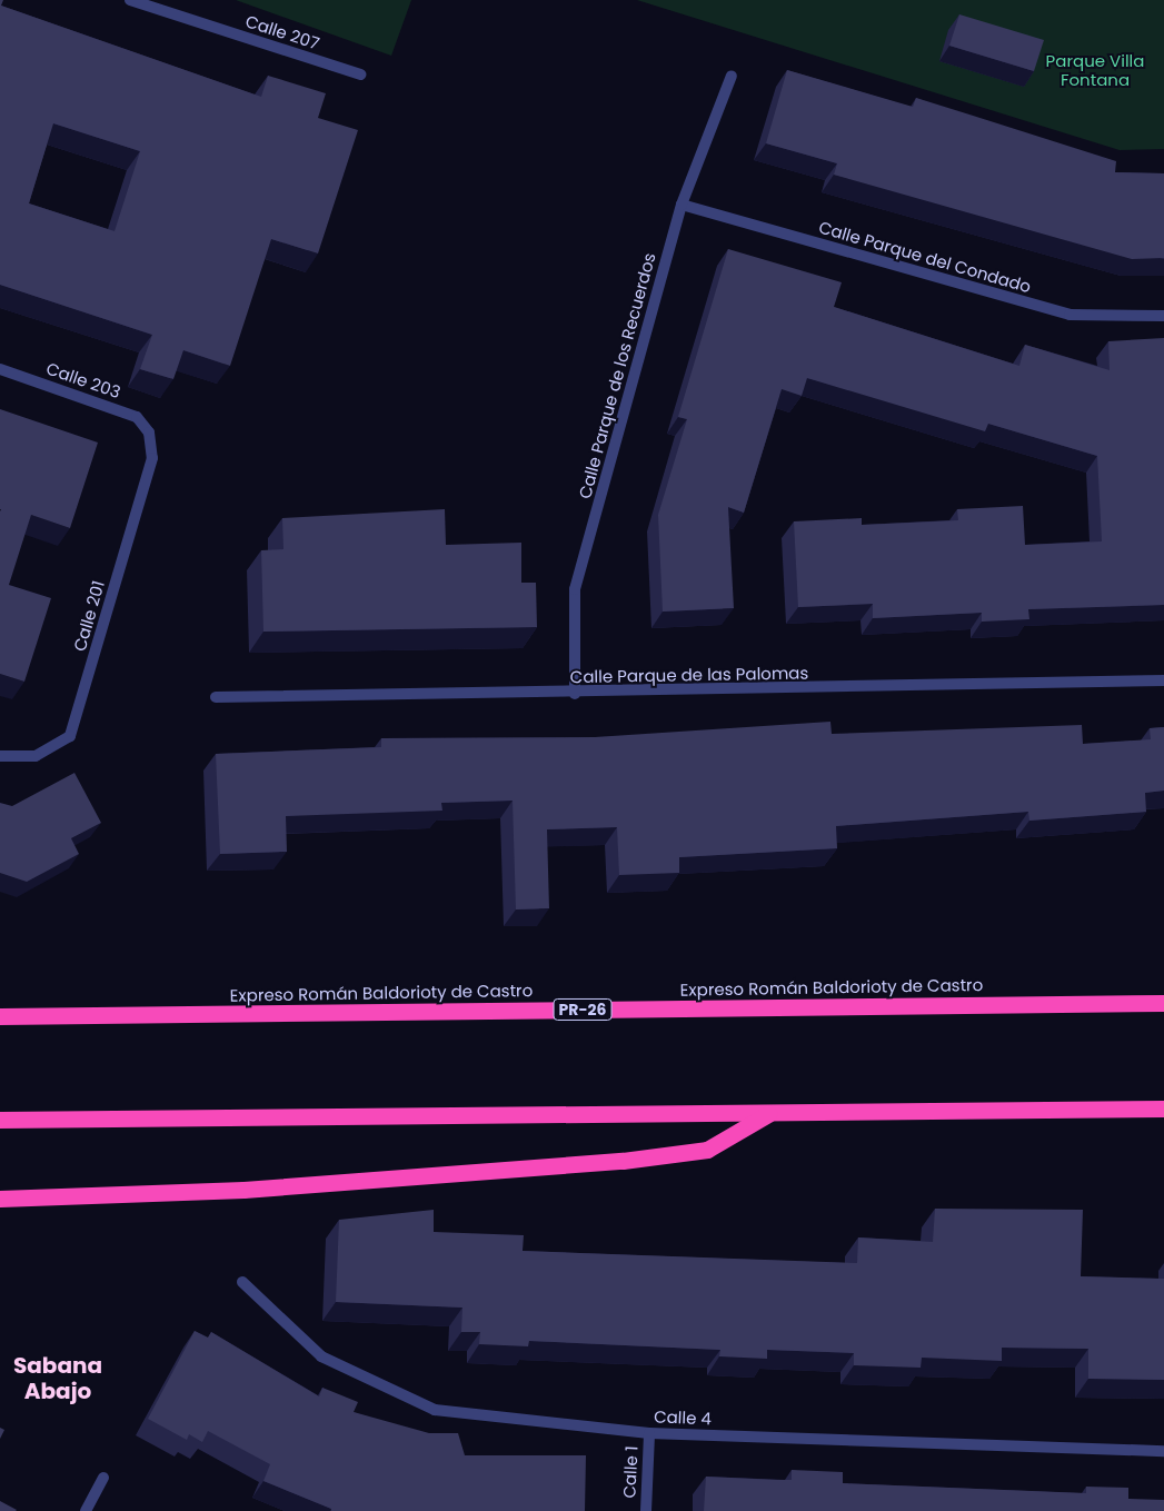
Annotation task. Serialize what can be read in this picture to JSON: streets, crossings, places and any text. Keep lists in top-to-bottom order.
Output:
{
  "streets": {
    "highway": ["Expreso Román Baldorioty de Castro", "PR-26"],
    "street": [
      "Calle 207",
      "Calle Parque del Condado",
      "Calle Parque de los Recuerdos",
      "Calle 203",
      "Calle 201",
      "Calle Parque de las Palomas",
      "Calle 4",
      "Calle 1"
    ]
  },
  "crossings": [
    ["Calle Parque del Condado", "Calle Parque de los Recuerdos"],
    ["Calle Parque de los Recuerdos", "Calle Parque de las Palomas"],
    ["Calle 203", "Calle 201"],
    ["Calle 4", "Calle 1"]
  ],
  "districts": ["Sabana Abajo"],
  "parks": ["Parque Villa Fontana"]
}
